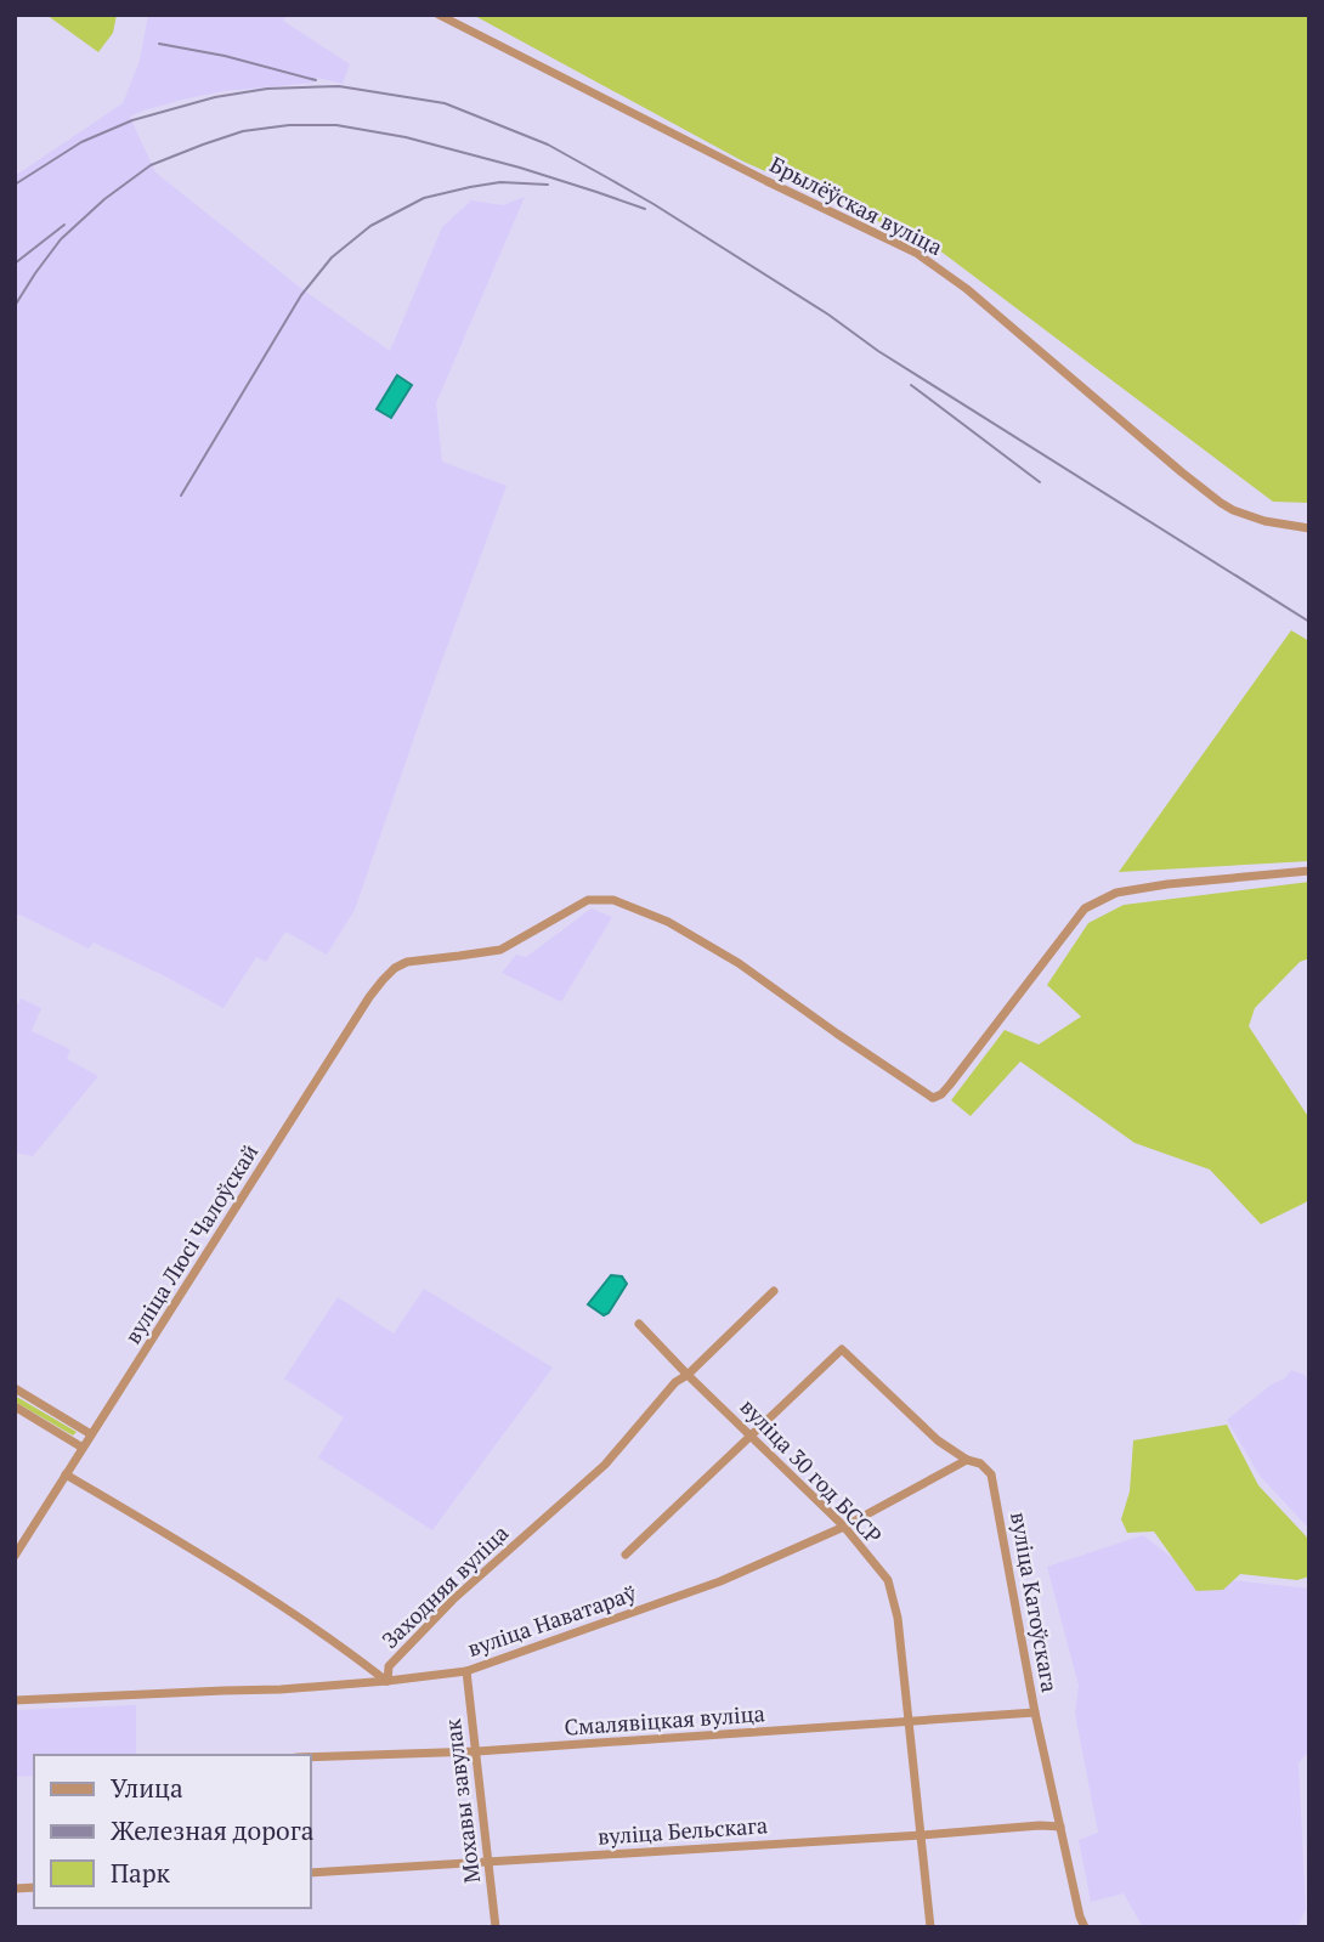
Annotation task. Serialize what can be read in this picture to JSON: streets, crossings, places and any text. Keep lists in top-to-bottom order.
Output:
{
  "streets": {
    "street": [
      "Брылёўская вуліца",
      "вуліца Люсі Чалоўскай",
      "вуліца 30 год БССР",
      "Заходняя вуліца",
      "вуліца Катоўскага",
      "вуліца Наватараў",
      "Смалявіцкая вуліца",
      "Мохавы завулак",
      "вуліца Бельскага"
    ]
  },
  "crossings": [
    ["вуліца Люсі Чалоўскай", "Заходняя вуліца"],
    ["вуліца 30 год БССР", "Заходняя вуліца"],
    ["вуліца 30 год БССР", "вуліца Катоўскага"],
    ["вуліца 30 год БССР", "вуліца Наватараў"],
    ["вуліца 30 год БССР", "Смалявіцкая вуліца"],
    ["вуліца 30 год БССР", "вуліца Бельскага"],
    ["Заходняя вуліца", "вуліца Наватараў"],
    ["вуліца Катоўскага", "вуліца Наватараў"],
    ["вуліца Катоўскага", "Смалявіцкая вуліца"],
    ["вуліца Катоўскага", "вуліца Бельскага"],
    ["вуліца Наватараў", "Мохавы завулак"],
    ["Смалявіцкая вуліца", "Мохавы завулак"],
    ["Мохавы завулак", "вуліца Бельскага"]
  ],
  "legend": ["Улица", "Железная дорога", "Парк"]
}
